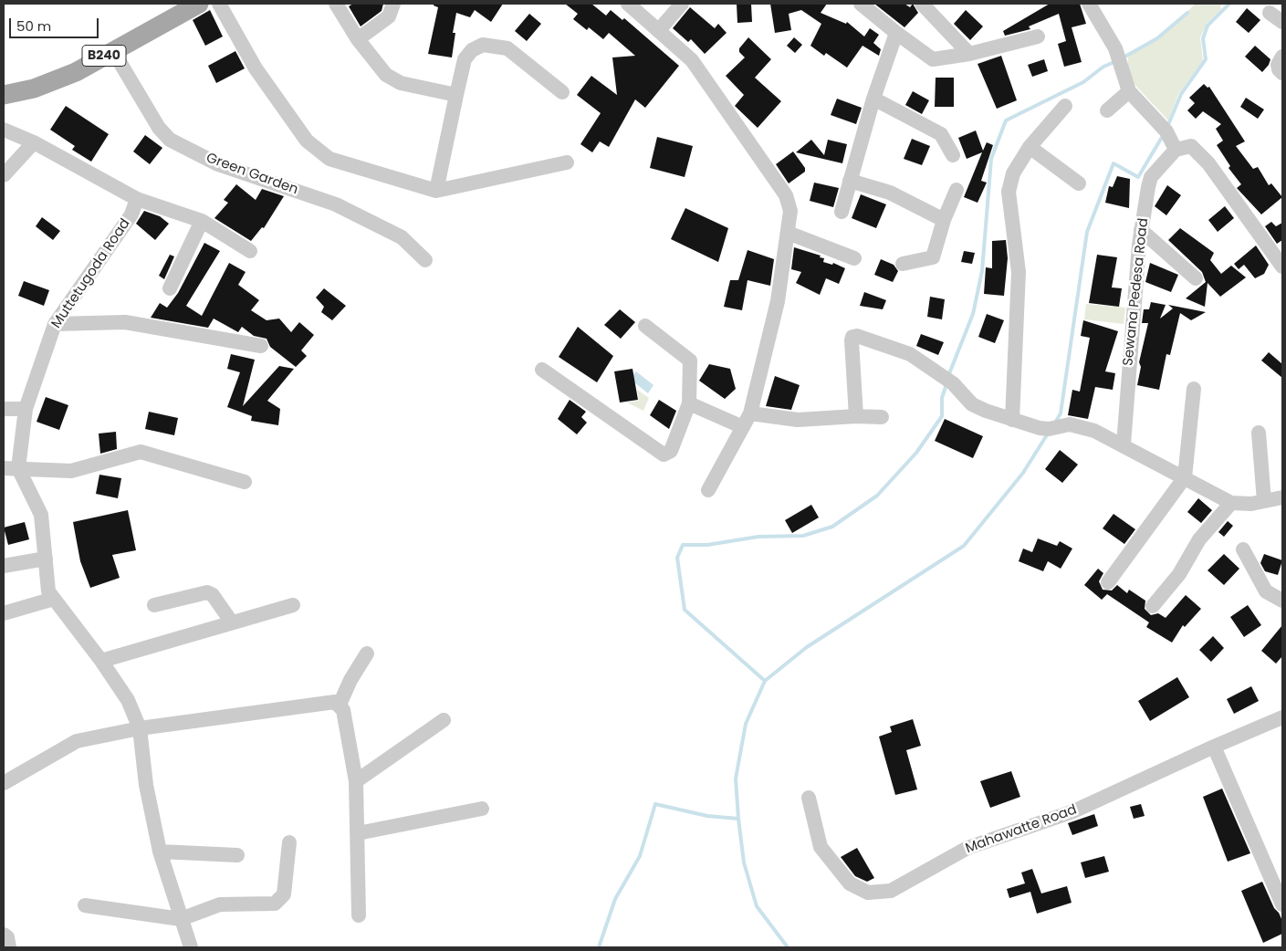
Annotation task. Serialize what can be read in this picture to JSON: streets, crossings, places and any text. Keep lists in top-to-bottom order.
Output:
{
  "streets": {
    "main road": ["B240"],
    "street": [
      "Green Garden",
      "Muttetugoda Road",
      "Sewana Pedesa Road",
      "Mahawatte Road"
    ]
  },
  "crossings": [
    ["B240", "Green Garden"]
  ],
  "scale_bar": "50 m"
}
